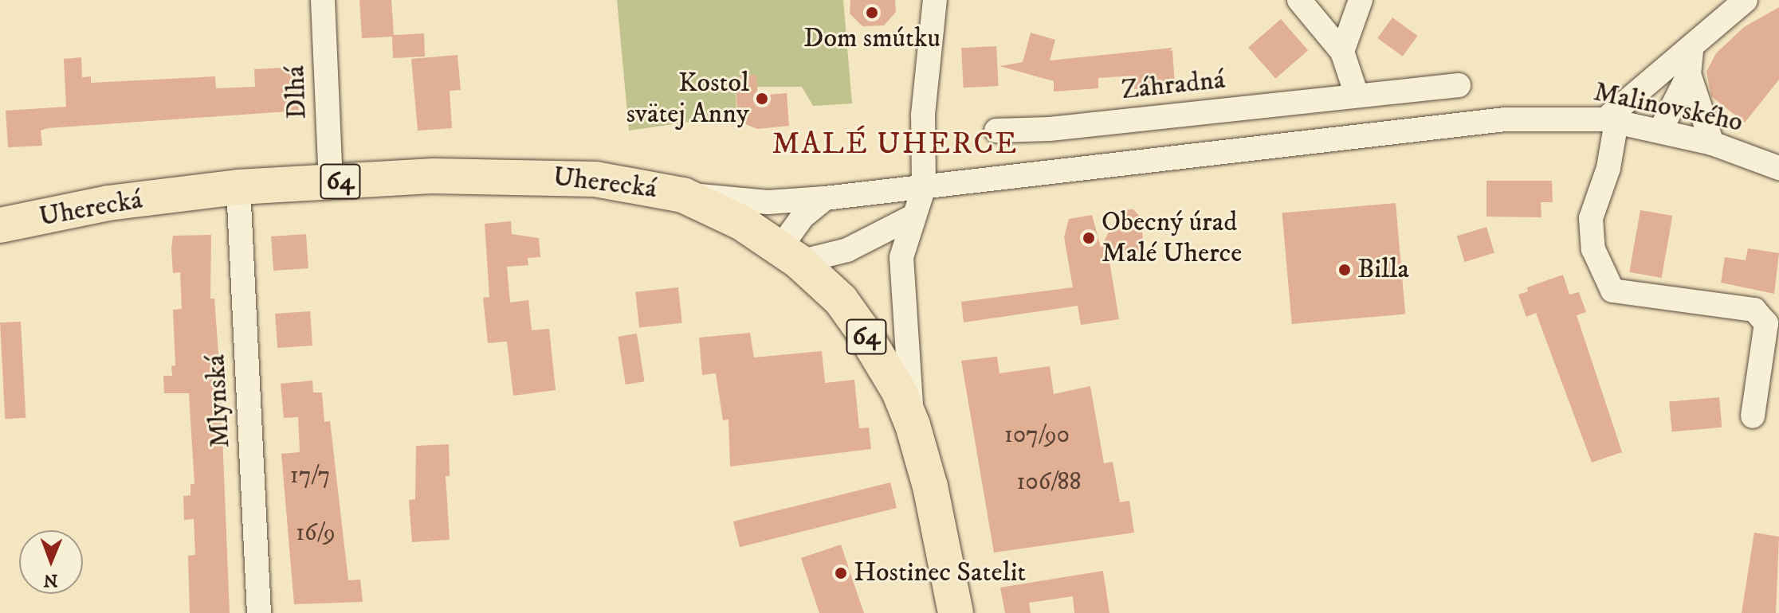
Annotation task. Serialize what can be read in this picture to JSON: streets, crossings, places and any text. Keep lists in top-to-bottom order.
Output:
{
  "streets": {
    "main road": ["64", "Uherecká"],
    "street": [
      "Záhradná",
      "Dlhá",
      "Malinovského",
      "Mlynská"
    ]
  },
  "crossings": [
    ["Dlhá", "Uherecká"],
    ["Malinovského", "Uherecká"],
    ["Uherecká", "Mlynská"]
  ],
  "districts": ["MALÉ UHERCE"],
  "places": [
    "Dom smútku",
    "Kostol svätej Anny",
    "Obecný úrad Malé Uherce",
    "Billa",
    "Hostinec Satelit"
  ],
  "house_numbers": [
    "107/90",
    "17/7",
    "106/88",
    "16/9"
  ],
  "north": "bottom"
}
